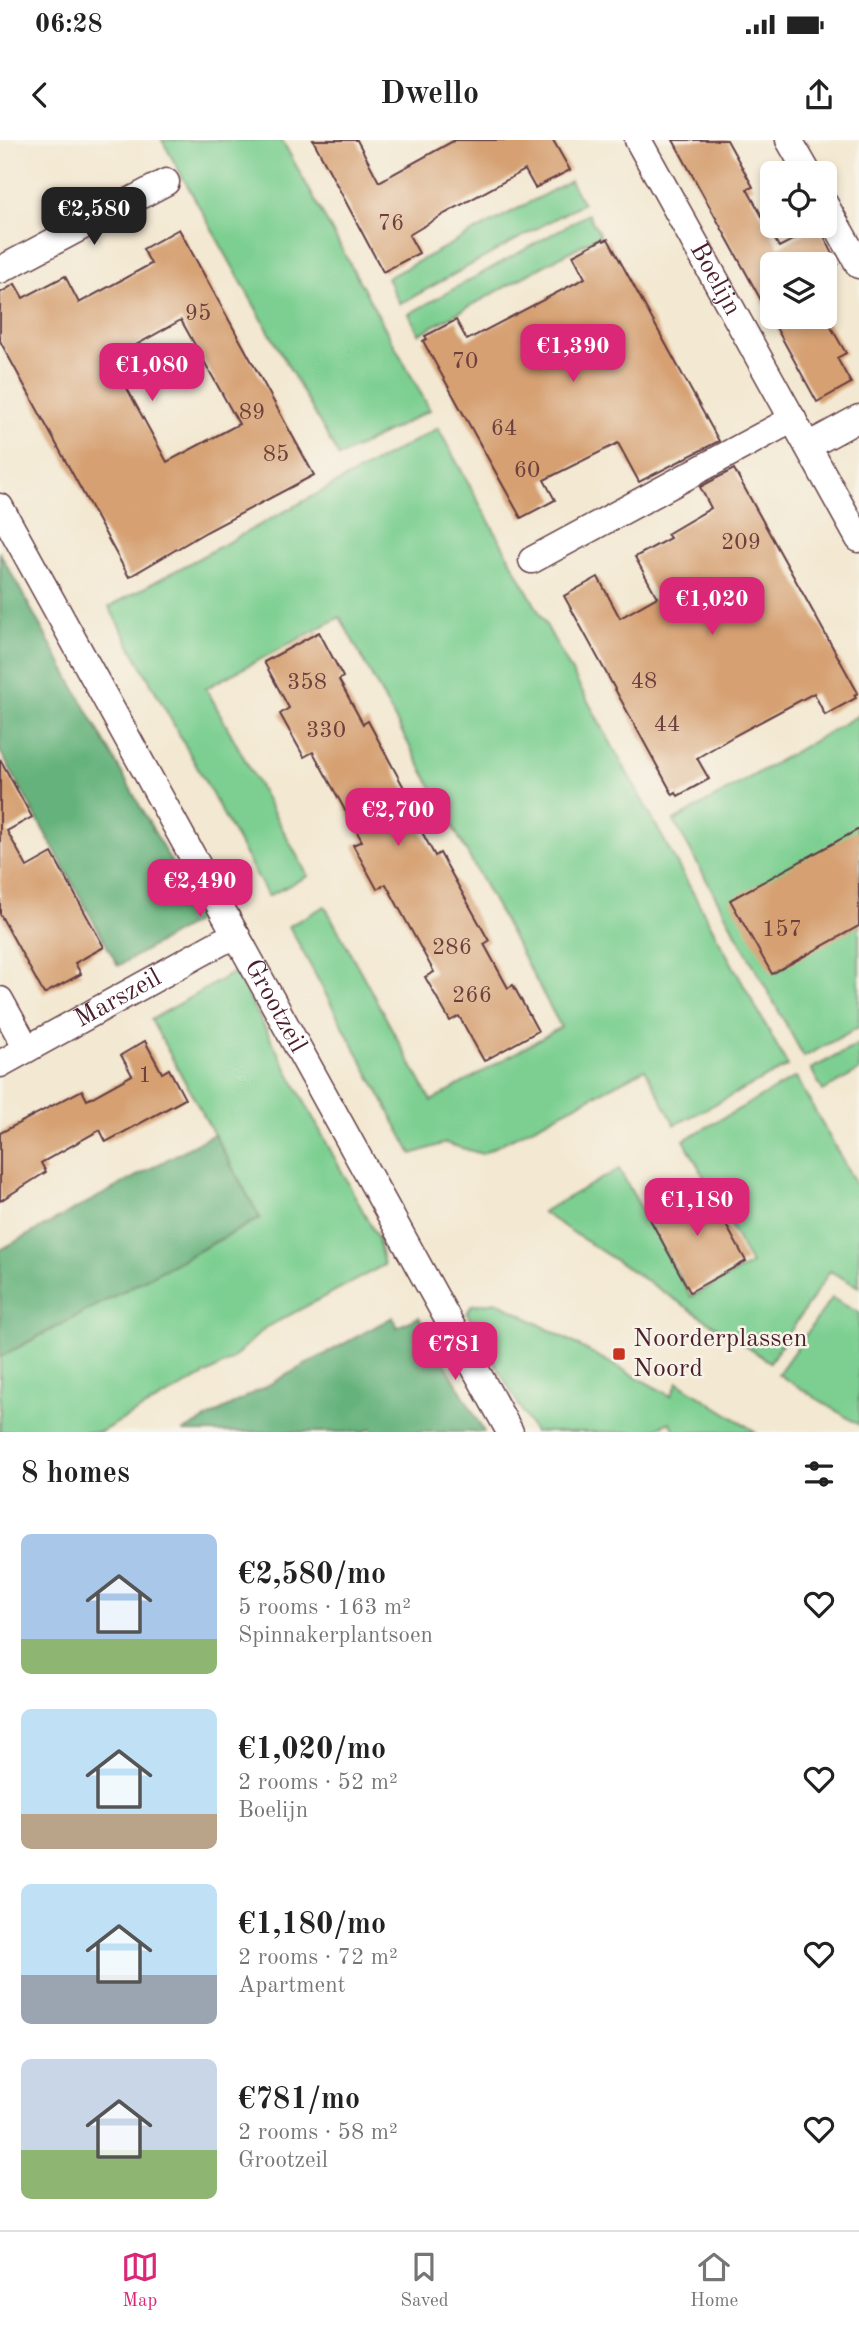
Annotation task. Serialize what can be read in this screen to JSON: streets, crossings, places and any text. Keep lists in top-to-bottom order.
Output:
{
  "streets": {
    "street": ["Boelijn", "Marszeil", "Grootzeil"]
  },
  "crossings": [
    ["Marszeil", "Grootzeil"]
  ],
  "places": {
    "transit": ["Noorderplassen Noord"]
  },
  "house_numbers": [
    "76",
    "95",
    "70",
    "89",
    "64",
    "85",
    "60",
    "209",
    "48",
    "358",
    "44",
    "330",
    "157",
    "286",
    "266",
    "1"
  ],
  "page": {
    "status": "06:28",
    "header": "Dwello",
    "price": [
      "€2,580",
      "€1,390",
      "€1,080",
      "€1,020",
      "€2,700",
      "€2,490",
      "€1,180",
      "€781"
    ],
    "heading": "8 homes",
    "list": [
      {
        "name": "€2,580/mo",
        "note": "5 rooms · 163 m² · Spinnakerplantsoen"
      },
      {
        "name": "€1,020/mo",
        "note": "2 rooms · 52 m² · Boelijn"
      },
      {
        "name": "€1,180/mo",
        "note": "2 rooms · 72 m² · Apartment"
      },
      {
        "name": "€781/mo",
        "note": "2 rooms · 58 m² · Grootzeil"
      }
    ],
    "tabs": ["Map", "Saved", "Home"]
  }
}
